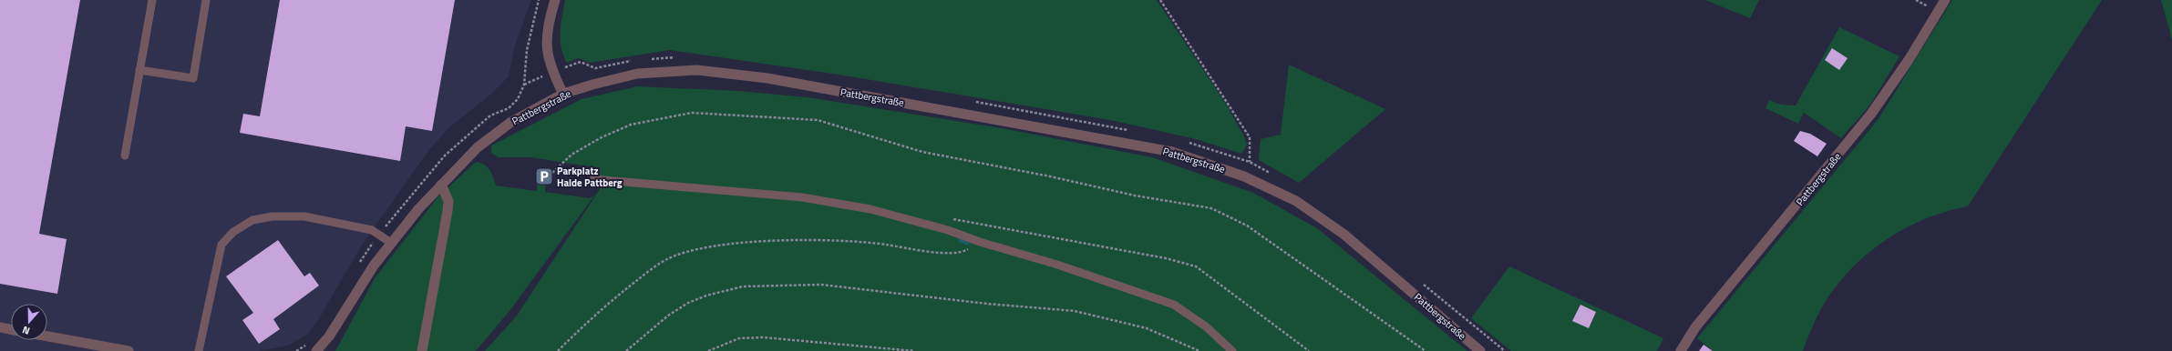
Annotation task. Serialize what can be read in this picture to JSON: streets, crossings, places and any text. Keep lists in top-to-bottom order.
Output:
{
  "streets": {
    "street": ["Pattbergstraße"]
  },
  "places": {
    "parking": ["Parkplatz Halde Pattberg"]
  },
  "north": "bottom"
}
